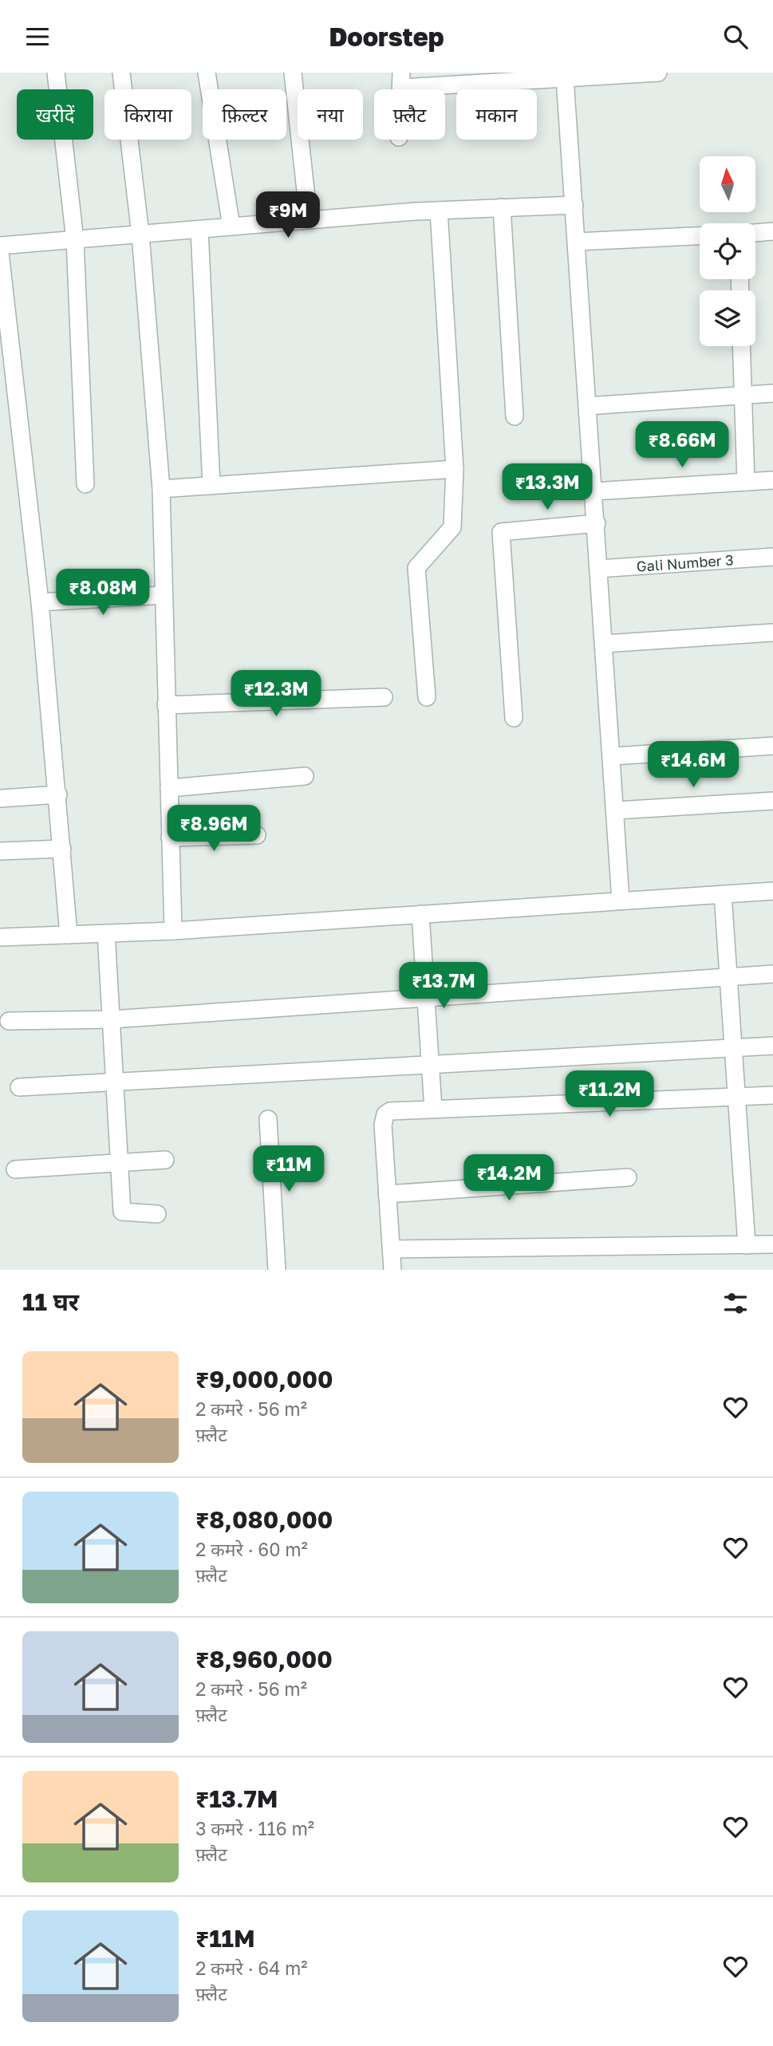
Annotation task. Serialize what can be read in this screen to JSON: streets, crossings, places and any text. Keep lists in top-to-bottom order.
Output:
{
  "streets": {
    "street": ["Gali Number 3"]
  },
  "north": "top",
  "page": {
    "header": "Doorstep",
    "chip": [
      "खरीदें",
      "किराया",
      "फ़िल्टर",
      "नया",
      "फ़्लैट",
      "मकान"
    ],
    "price": [
      "₹9M",
      "₹8.66M",
      "₹13.3M",
      "₹8.08M",
      "₹12.3M",
      "₹14.6M",
      "₹8.96M",
      "₹13.7M",
      "₹11.2M",
      "₹11M",
      "₹14.2M"
    ],
    "heading": "11 घर",
    "list": [
      {
        "name": "₹9,000,000",
        "note": "2 कमरे · 56 m² · फ़्लैट"
      },
      {
        "name": "₹8,080,000",
        "note": "2 कमरे · 60 m² · फ़्लैट"
      },
      {
        "name": "₹8,960,000",
        "note": "2 कमरे · 56 m² · फ़्लैट"
      },
      {
        "name": "₹13.7M",
        "note": "3 कमरे · 116 m² · फ़्लैट"
      },
      {
        "name": "₹11M",
        "note": "2 कमरे · 64 m² · फ़्लैट"
      }
    ]
  }
}
